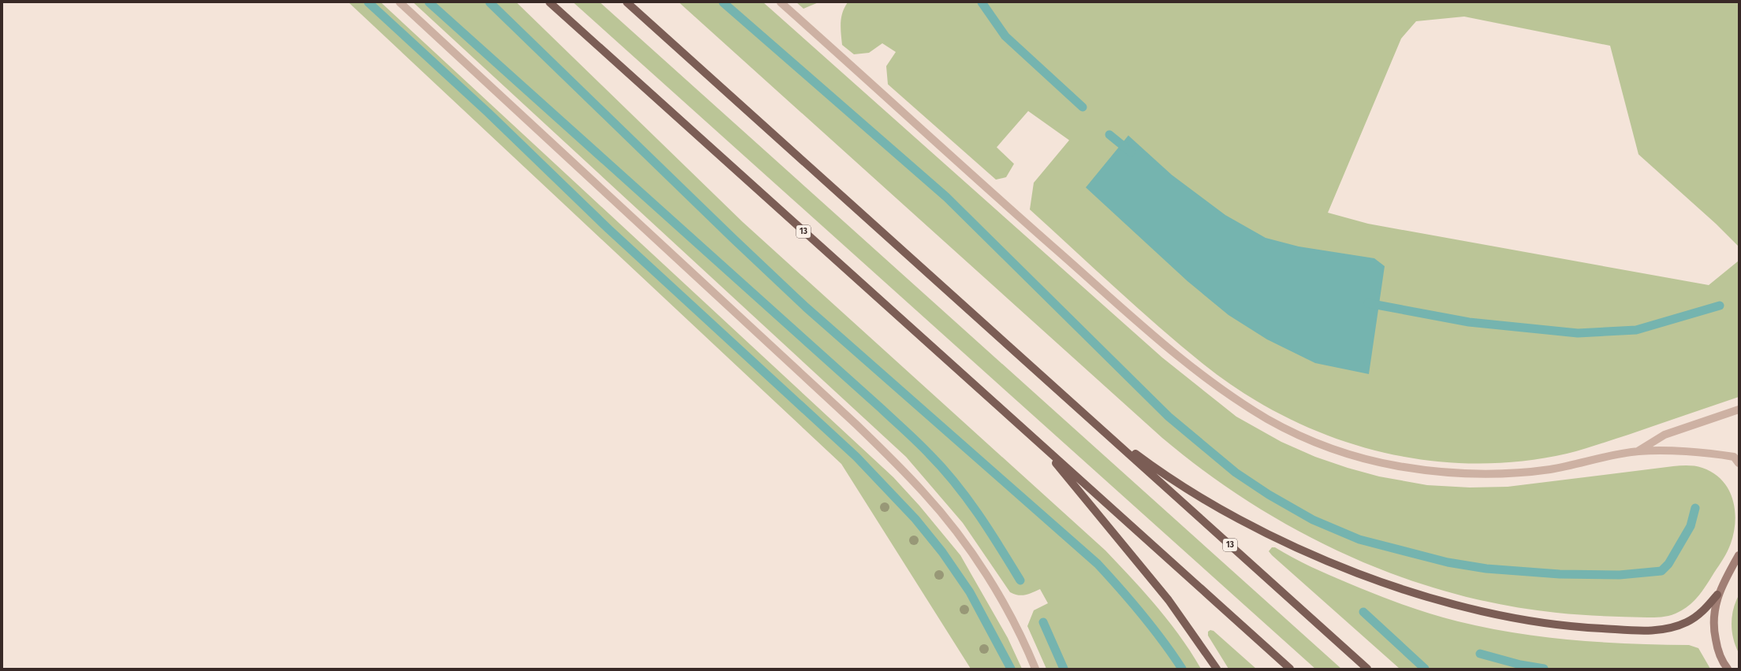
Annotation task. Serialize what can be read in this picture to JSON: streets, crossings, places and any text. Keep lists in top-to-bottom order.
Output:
{
  "streets": {
    "main road": ["13"]
  }
}
